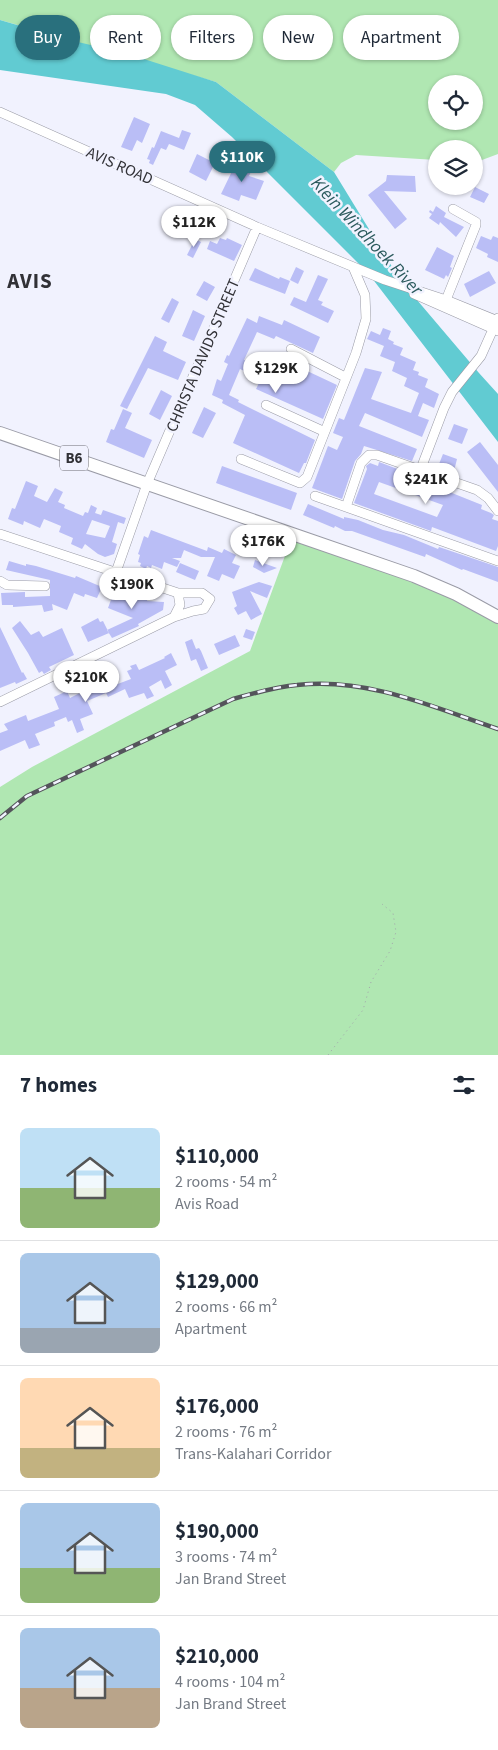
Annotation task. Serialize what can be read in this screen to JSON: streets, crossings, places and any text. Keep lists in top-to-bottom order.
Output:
{
  "streets": {
    "highway": ["B6"],
    "street": ["AVIS ROAD", "CHRISTA DAVIDS STREET"]
  },
  "crossings": [
    ["AVIS ROAD", "CHRISTA DAVIDS STREET"],
    ["CHRISTA DAVIDS STREET", "B6"]
  ],
  "districts": ["AVIS"],
  "water": ["Klein Windhoek River"],
  "page": {
    "chip": [
      "Buy",
      "Rent",
      "Filters",
      "New",
      "Apartment"
    ],
    "price": [
      "$110K",
      "$112K",
      "$129K",
      "$241K",
      "$176K",
      "$190K",
      "$210K"
    ],
    "heading": "7 homes",
    "list": [
      {
        "name": "$110,000",
        "note": "2 rooms · 54 m² · Avis Road"
      },
      {
        "name": "$129,000",
        "note": "2 rooms · 66 m² · Apartment"
      },
      {
        "name": "$176,000",
        "note": "2 rooms · 76 m² · Trans-Kalahari Corridor"
      },
      {
        "name": "$190,000",
        "note": "3 rooms · 74 m² · Jan Brand Street"
      },
      {
        "name": "$210,000",
        "note": "4 rooms · 104 m² · Jan Brand Street"
      }
    ]
  }
}
